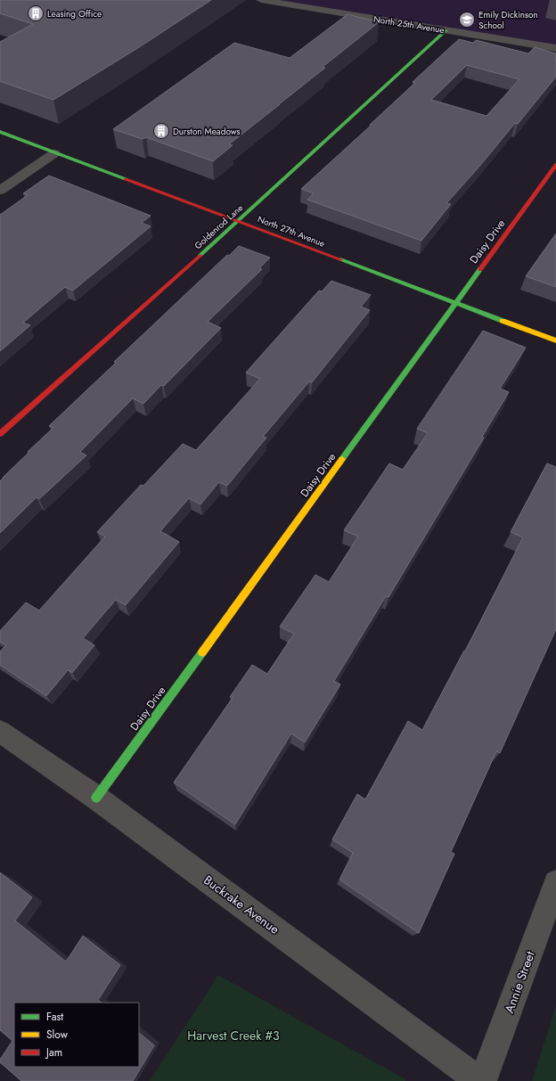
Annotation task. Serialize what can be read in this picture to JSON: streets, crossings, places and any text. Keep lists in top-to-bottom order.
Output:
{
  "streets": {
    "street": [
      "North 25th Avenue",
      "Goldenrod Lane",
      "North 27th Avenue",
      "Daisy Drive",
      "Buckrake Avenue",
      "Annie Street"
    ]
  },
  "crossings": [
    ["North 25th Avenue", "Goldenrod Lane"],
    ["Goldenrod Lane", "North 27th Avenue"],
    ["North 27th Avenue", "Daisy Drive"],
    ["Daisy Drive", "Buckrake Avenue"]
  ],
  "parks": ["Harvest Creek #3"],
  "places": {
    "building": ["Leasing Office", "Durston Meadows"],
    "school or university": ["Emily Dickinson School"]
  },
  "legend": ["Fast", "Slow", "Jam"]
}
